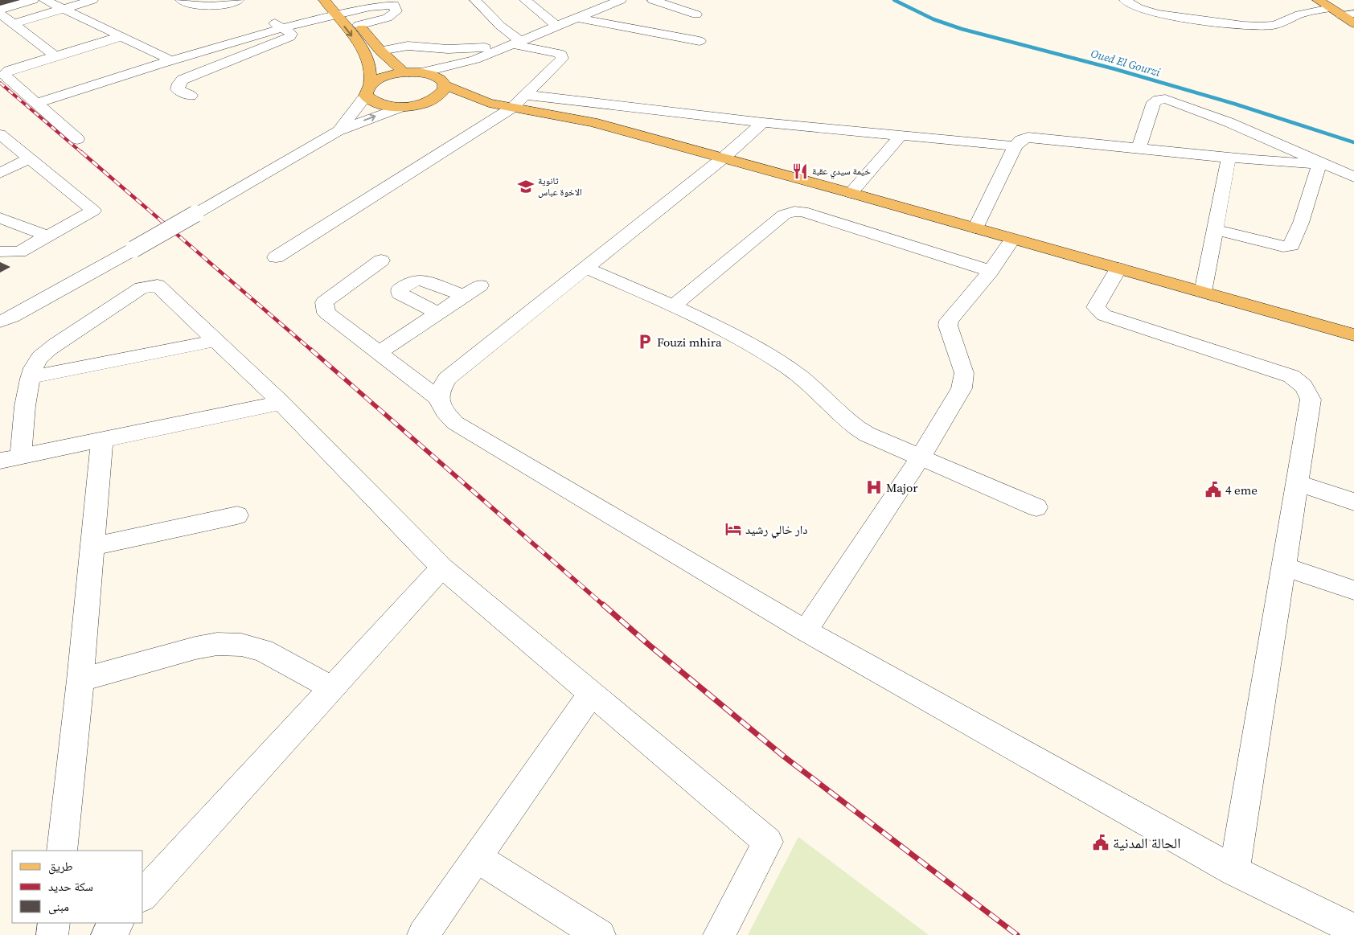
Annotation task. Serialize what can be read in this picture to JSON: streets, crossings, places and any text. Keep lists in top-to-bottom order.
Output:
{
  "water": ["Oued El Gourzi"],
  "places": {
    "restaurant": ["خيمة سيدي عقبة"],
    "school or university": ["ثانوية الاخوة عباس"],
    "parking": ["Fouzi mhira"],
    "hospital": ["Major"],
    "public building": ["4 eme", "الحالة المدنية"],
    "hotel": ["دار خالي رشيد"]
  },
  "legend": ["طريق", "سكة حديد", "مبنى"]
}
